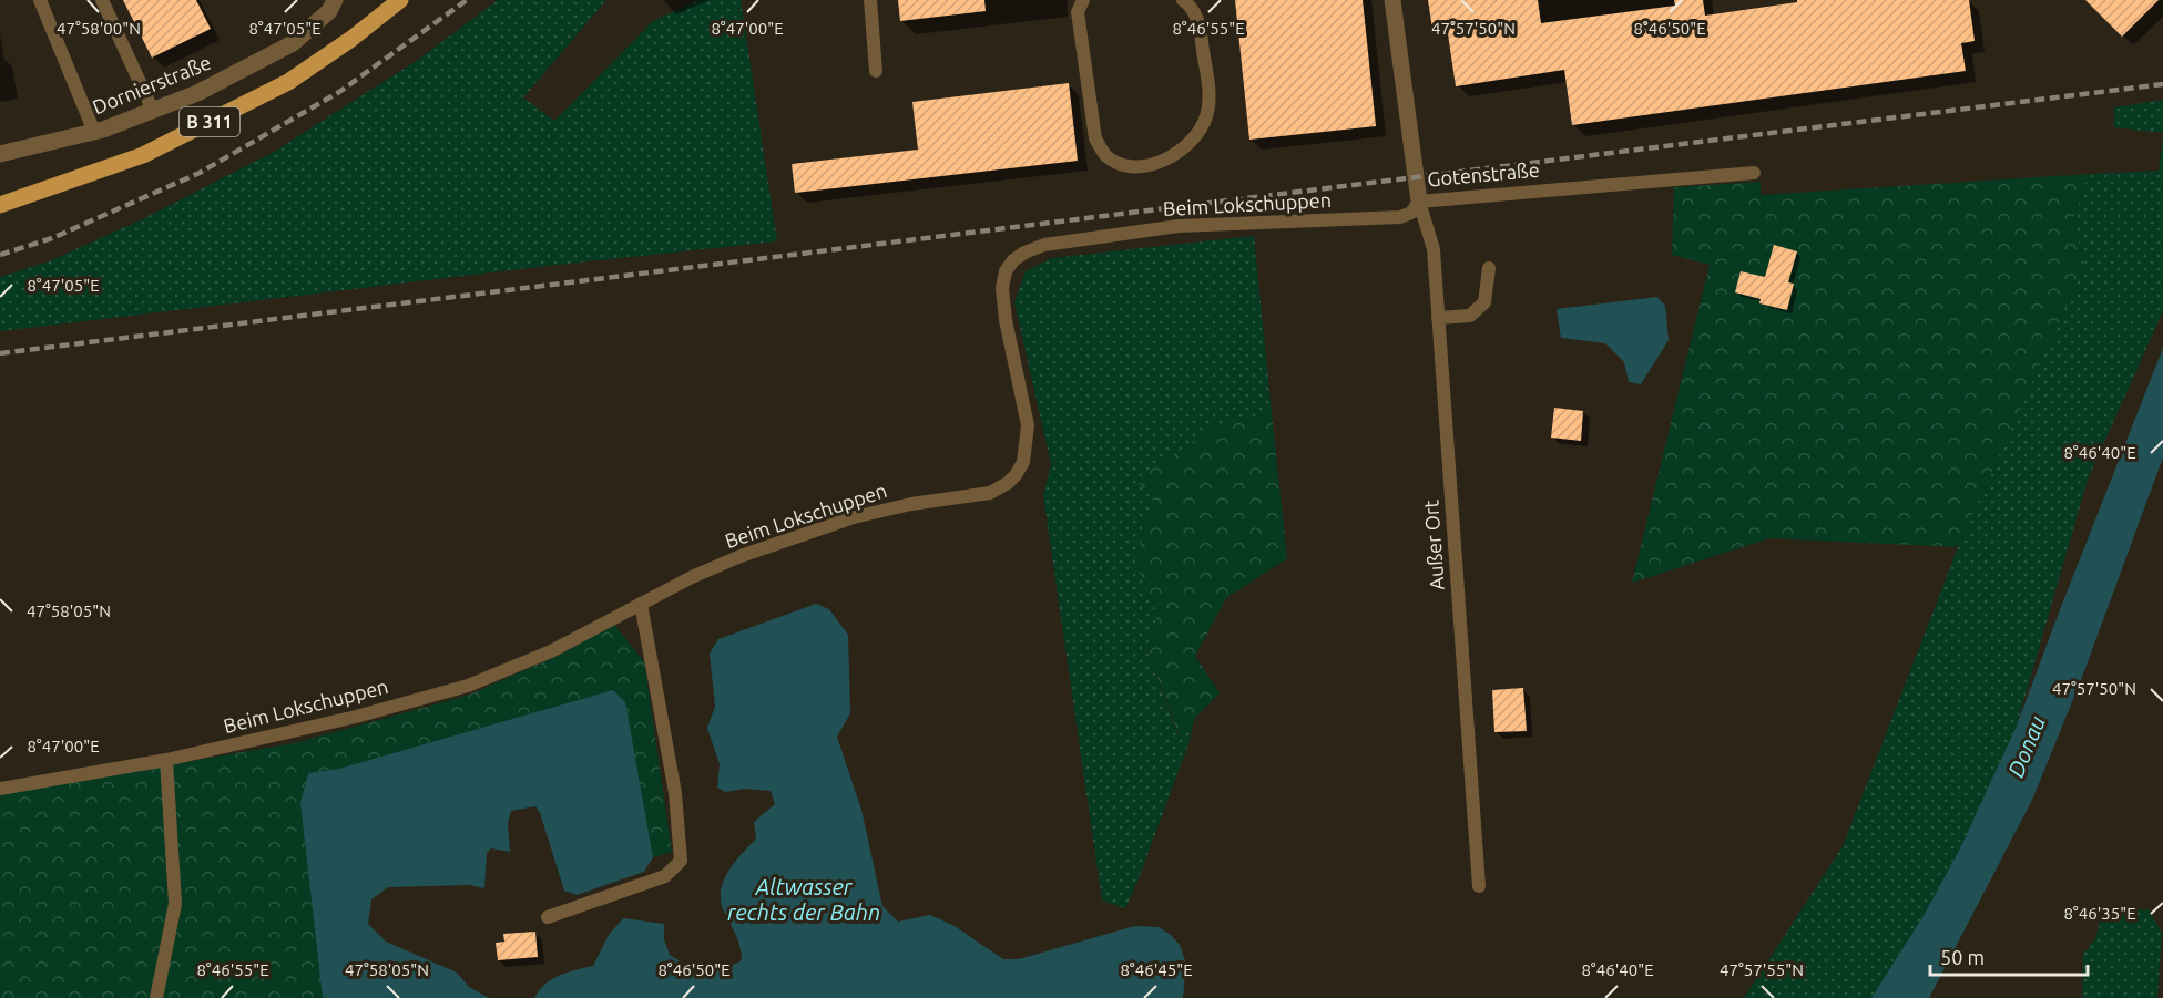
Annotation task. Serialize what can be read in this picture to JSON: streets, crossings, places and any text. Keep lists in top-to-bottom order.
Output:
{
  "streets": {
    "main road": ["B 311"],
    "street": ["Dornierstraße", "Gotenstraße"],
    "lane": ["Beim Lokschuppen", "Außer Ort"]
  },
  "crossings": [
    ["Gotenstraße", "Beim Lokschuppen"],
    ["Gotenstraße", "Außer Ort"],
    ["Beim Lokschuppen", "Außer Ort"]
  ],
  "water": ["Donau", "Altwasser rechts der Bahn"],
  "scale_bar": "50 m",
  "coordinates": [
    "47°57'50\"N",
    "47°58'00\"N",
    "8°47'05\"E",
    "8°47'00\"E",
    "8°46'55\"E",
    "8°46'50\"E",
    "8°46'40\"E",
    "47°58'05\"N",
    "8°46'35\"E",
    "8°46'45\"E",
    "47°57'55\"N"
  ]
}
